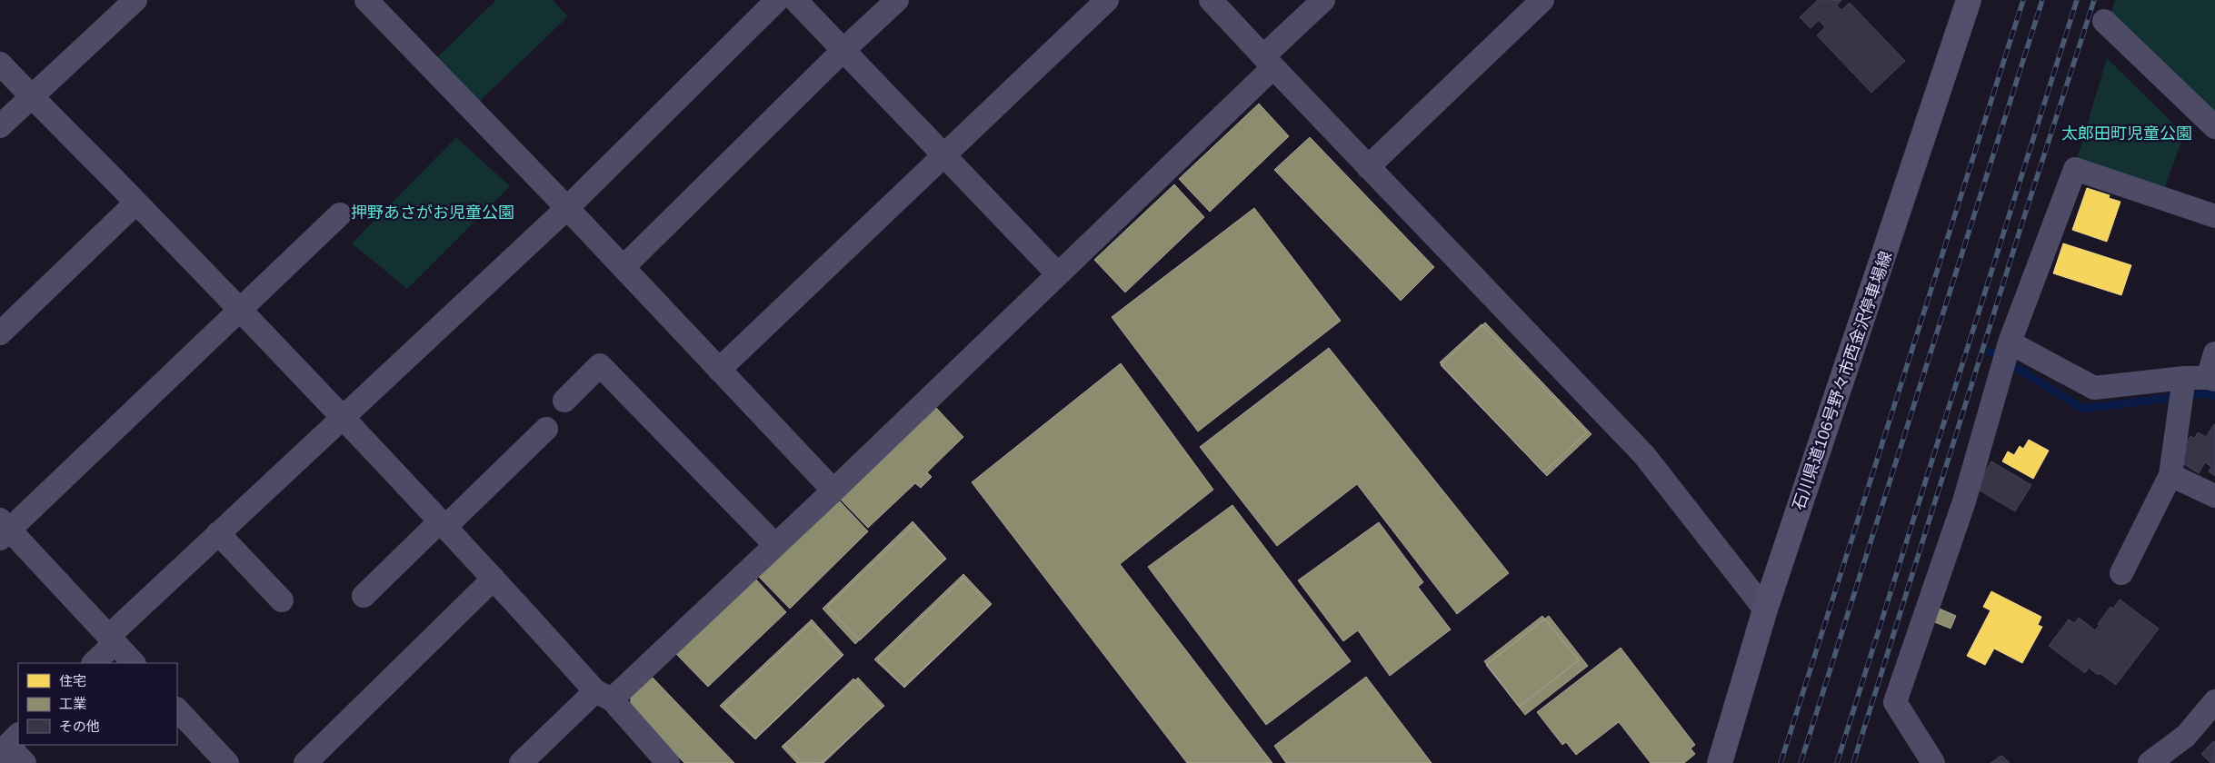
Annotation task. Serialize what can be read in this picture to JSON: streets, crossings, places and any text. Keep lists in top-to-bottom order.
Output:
{
  "streets": {
    "main road": ["石川県道106号野々市西金沢停車場線"]
  },
  "parks": ["太郎田町児童公園", "押野あさがお児童公園"],
  "legend": ["住宅", "工業", "その他"]
}
